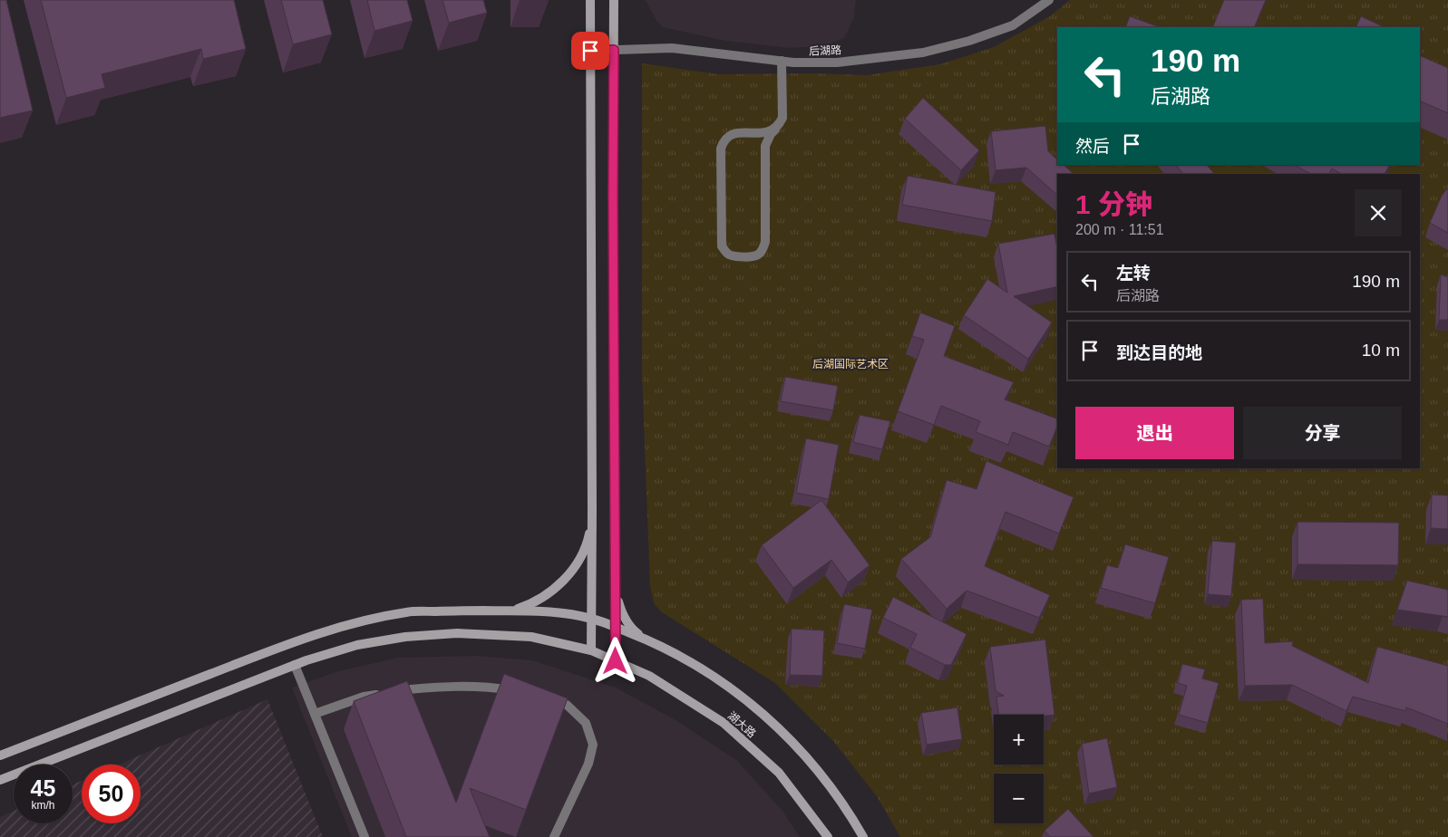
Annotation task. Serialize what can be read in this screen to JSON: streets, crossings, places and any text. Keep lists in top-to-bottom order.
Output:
{
  "streets": {
    "main road": ["湖大路"],
    "street": ["后湖路"]
  },
  "parks": ["后湖国际艺术区"],
  "page": {
    "turn": ["190 m", "后湖路"],
    "then": "然后",
    "heading": ["1 分钟", "200 m · 11:51"],
    "list": [
      {
        "name": "左转",
        "note": "后湖路",
        "value": "190 m"
      },
      {
        "name": "到达目的地",
        "value": "10 m"
      }
    ],
    "buttons": ["退出", "分享"],
    "map_buttons": ["+", "−"],
    "speed": "45 km/h",
    "limit": "50"
  }
}
